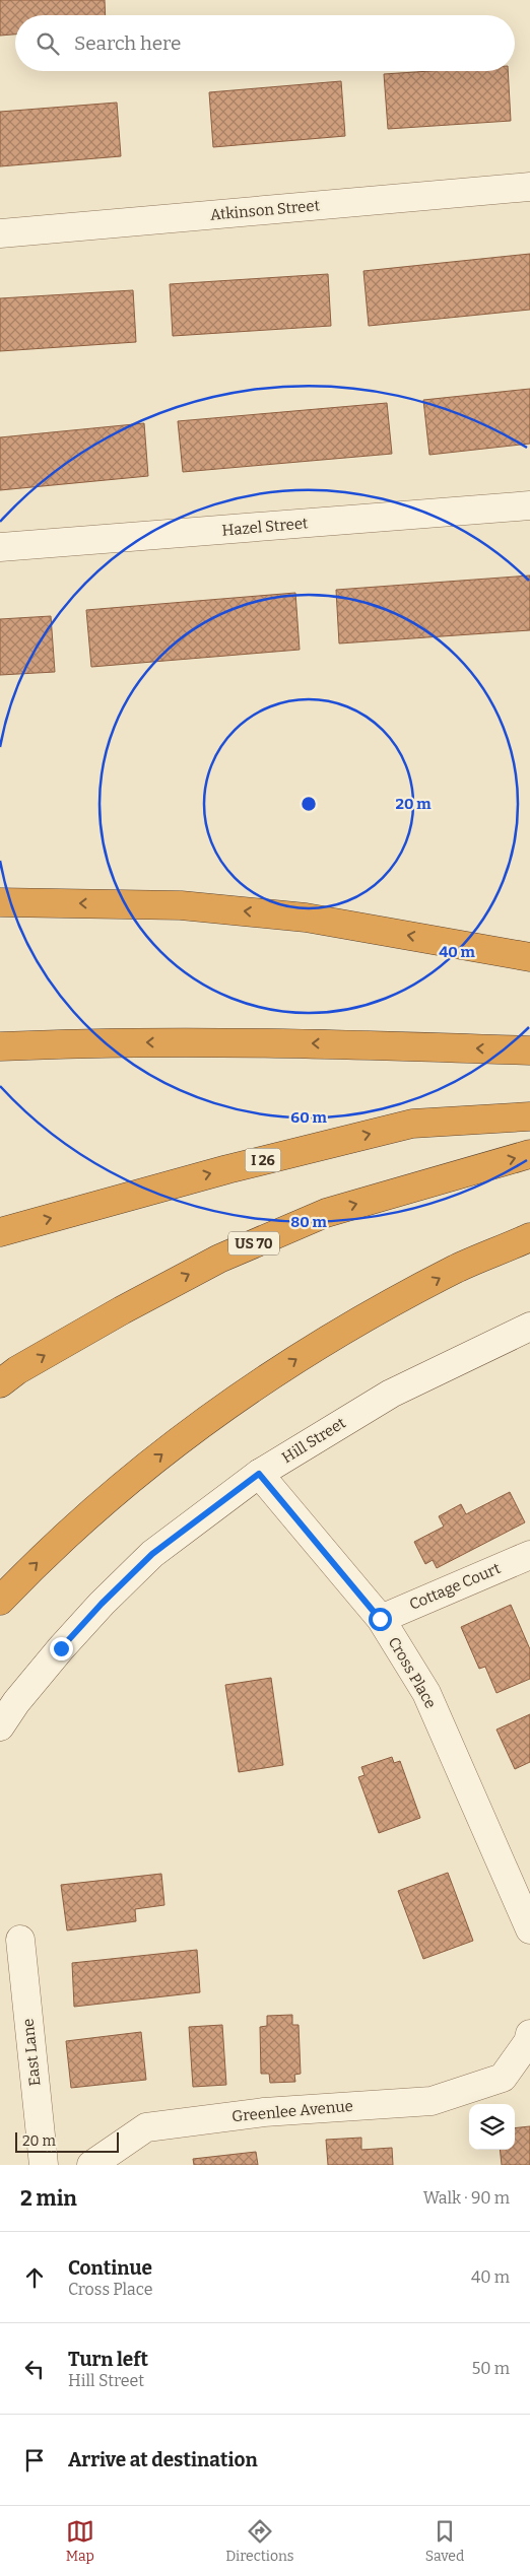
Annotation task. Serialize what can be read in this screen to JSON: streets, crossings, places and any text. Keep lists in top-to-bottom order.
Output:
{
  "streets": {
    "highway": ["I 26", "US 70"],
    "street": [
      "Atkinson Street",
      "Hazel Street",
      "Hill Street",
      "Cottage Court",
      "Cross Place",
      "East Lane",
      "Greenlee Avenue"
    ]
  },
  "crossings": [
    ["Hill Street", "Cross Place"],
    ["Cottage Court", "Cross Place"]
  ],
  "scale_bar": "20 m",
  "page": {
    "search": "Search here",
    "scale": "20 m",
    "heading": ["2 min", "Walk · 90 m"],
    "list": [
      ["Continue", "Cross Place", "40 m"],
      ["Turn left", "Hill Street", "50 m"],
      "Arrive at destination"
    ],
    "nav": ["Map", "Directions", "Saved"]
  },
  "rings": [
    "20 m",
    "40 m",
    "60 m",
    "80 m"
  ]
}
